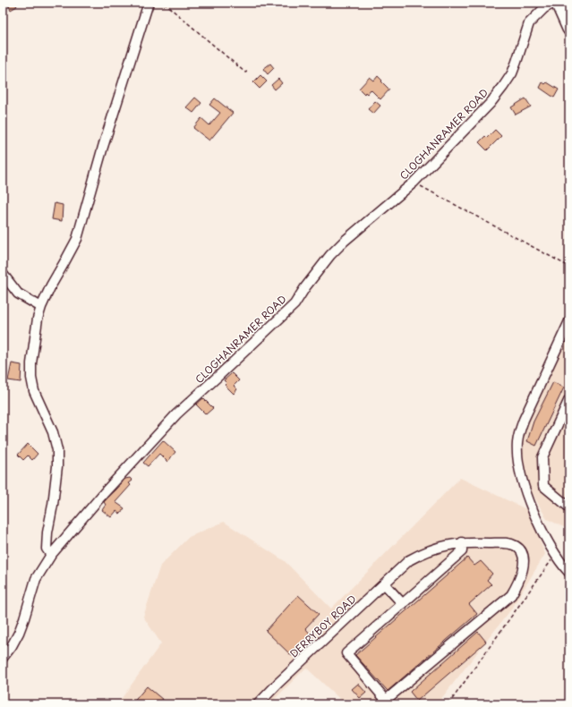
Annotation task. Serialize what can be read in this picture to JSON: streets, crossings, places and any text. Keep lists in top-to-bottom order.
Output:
{
  "streets": {
    "street": ["CLOGHANRAMER ROAD", "DERRYBOY ROAD"]
  }
}
